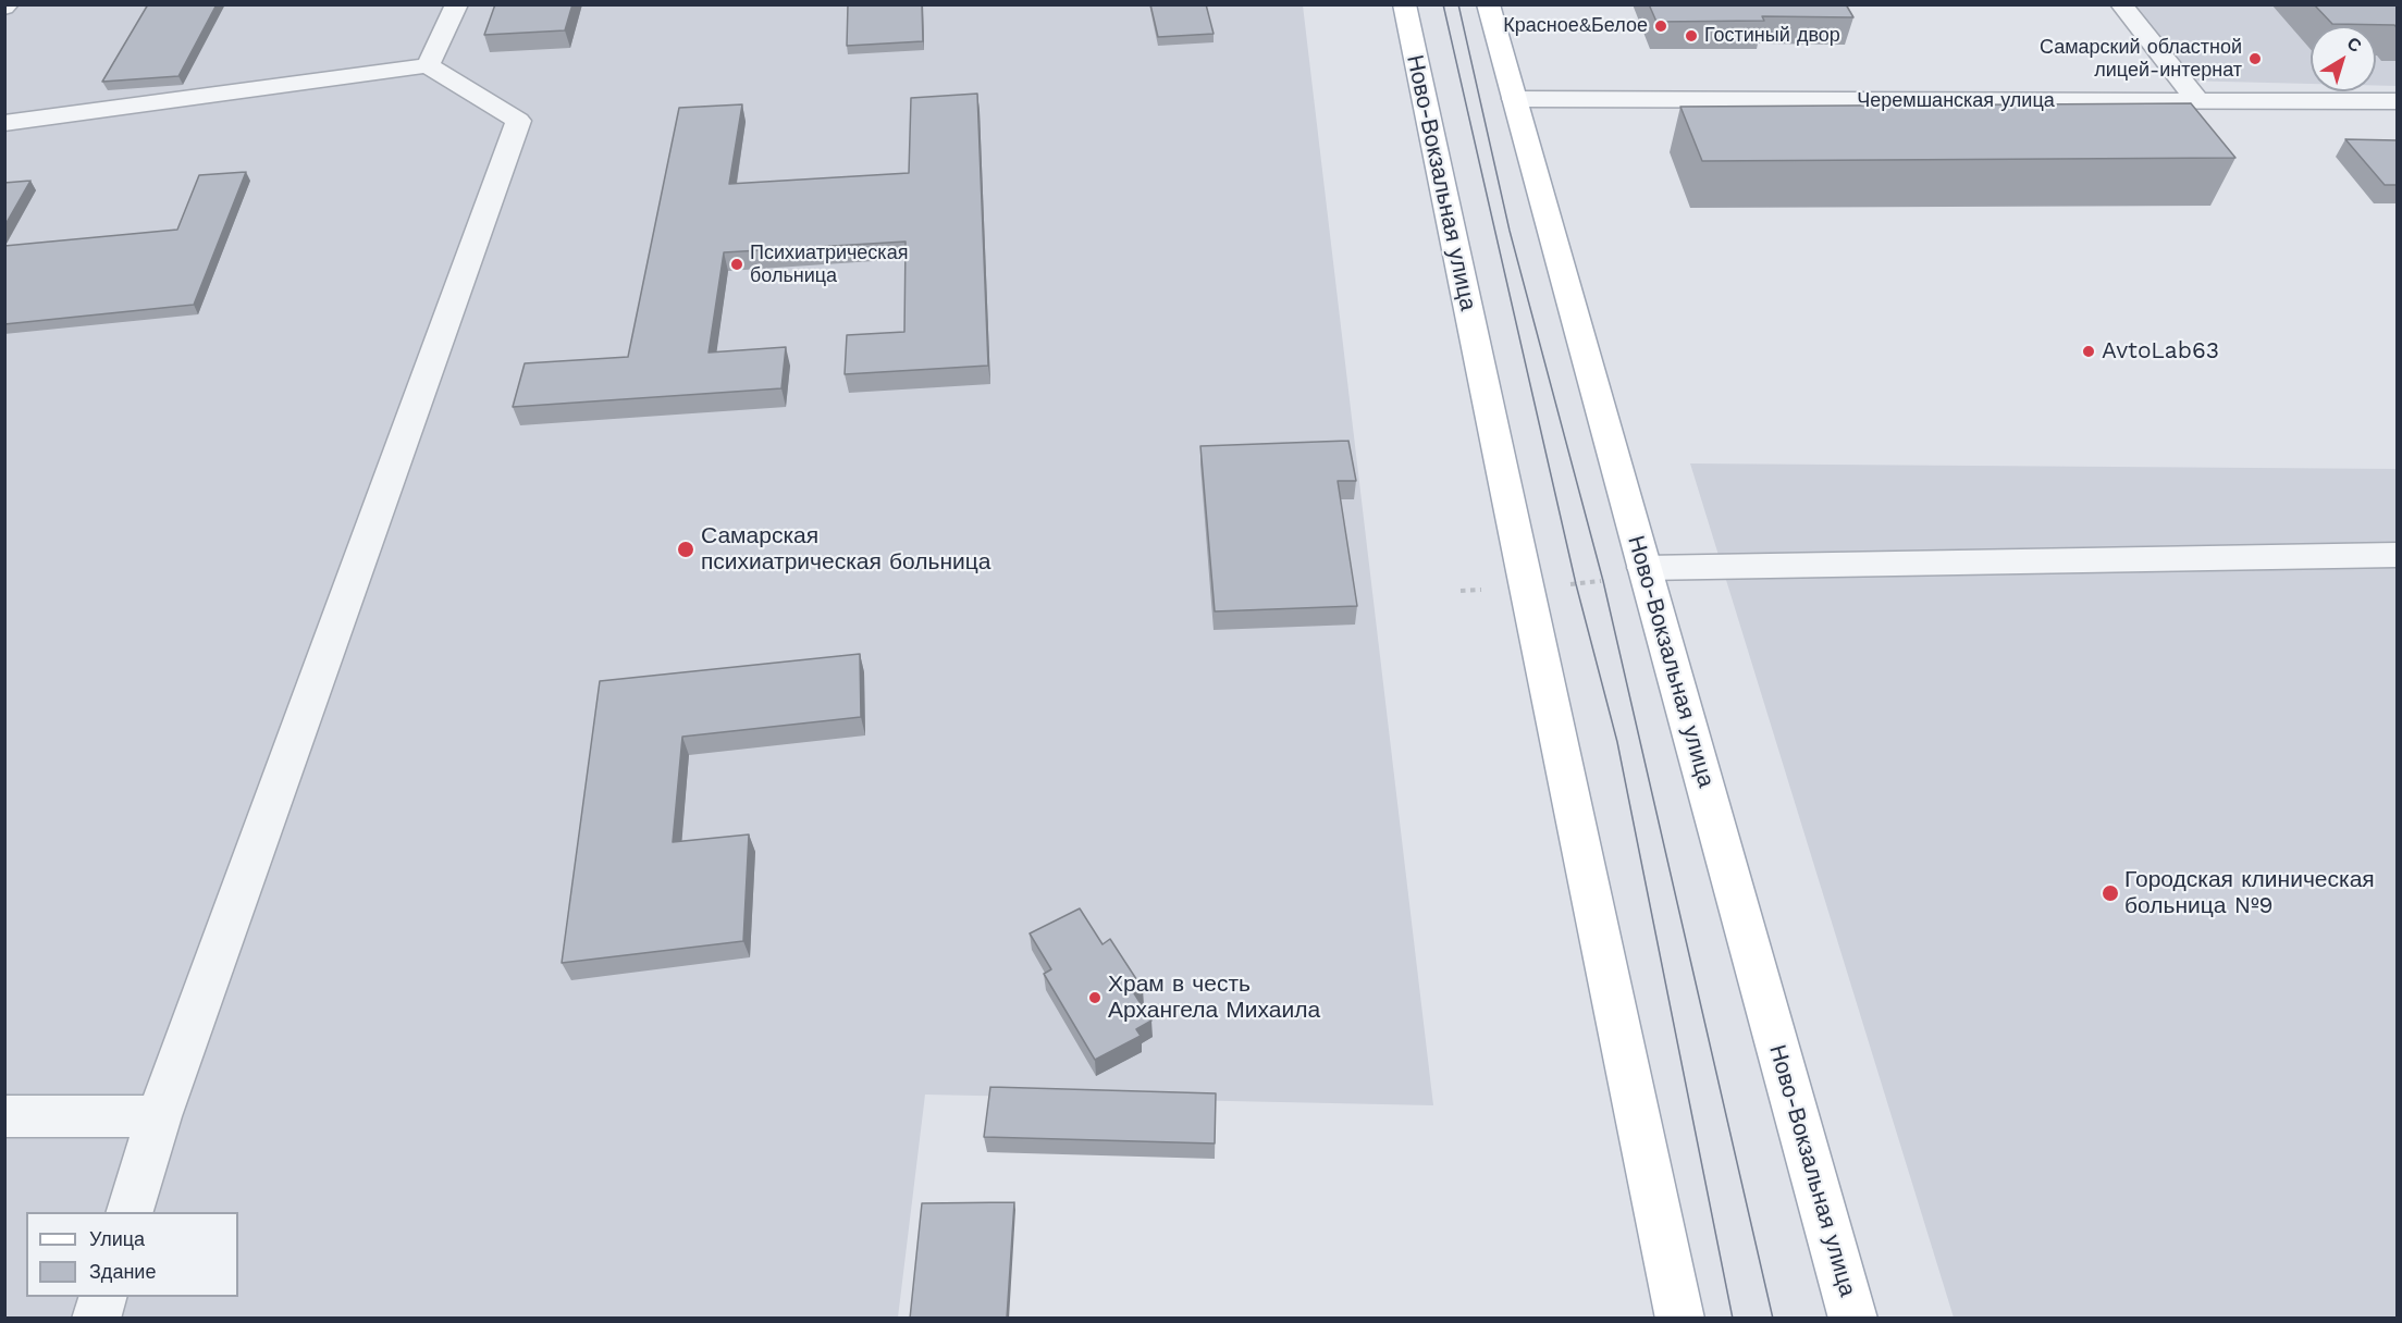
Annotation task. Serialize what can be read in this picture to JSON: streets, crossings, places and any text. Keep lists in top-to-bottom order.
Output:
{
  "streets": {
    "main road": ["Ново-Вокзальная улица"],
    "street": ["Черемшанская улица"]
  },
  "crossings": [
    ["Черемшанская улица", "Ново-Вокзальная улица"]
  ],
  "places": [
    "Красное&Белое",
    "Гостиный двор",
    "Самарский областной лицей-интернат",
    "Психиатрическая больница",
    "AvtoLab63",
    "Самарская психиатрическая больница",
    "Городская клиническая больница №9",
    "Храм в честь Архангела Михаила"
  ],
  "legend": ["Улица", "Здание"],
  "north": "top right"
}
